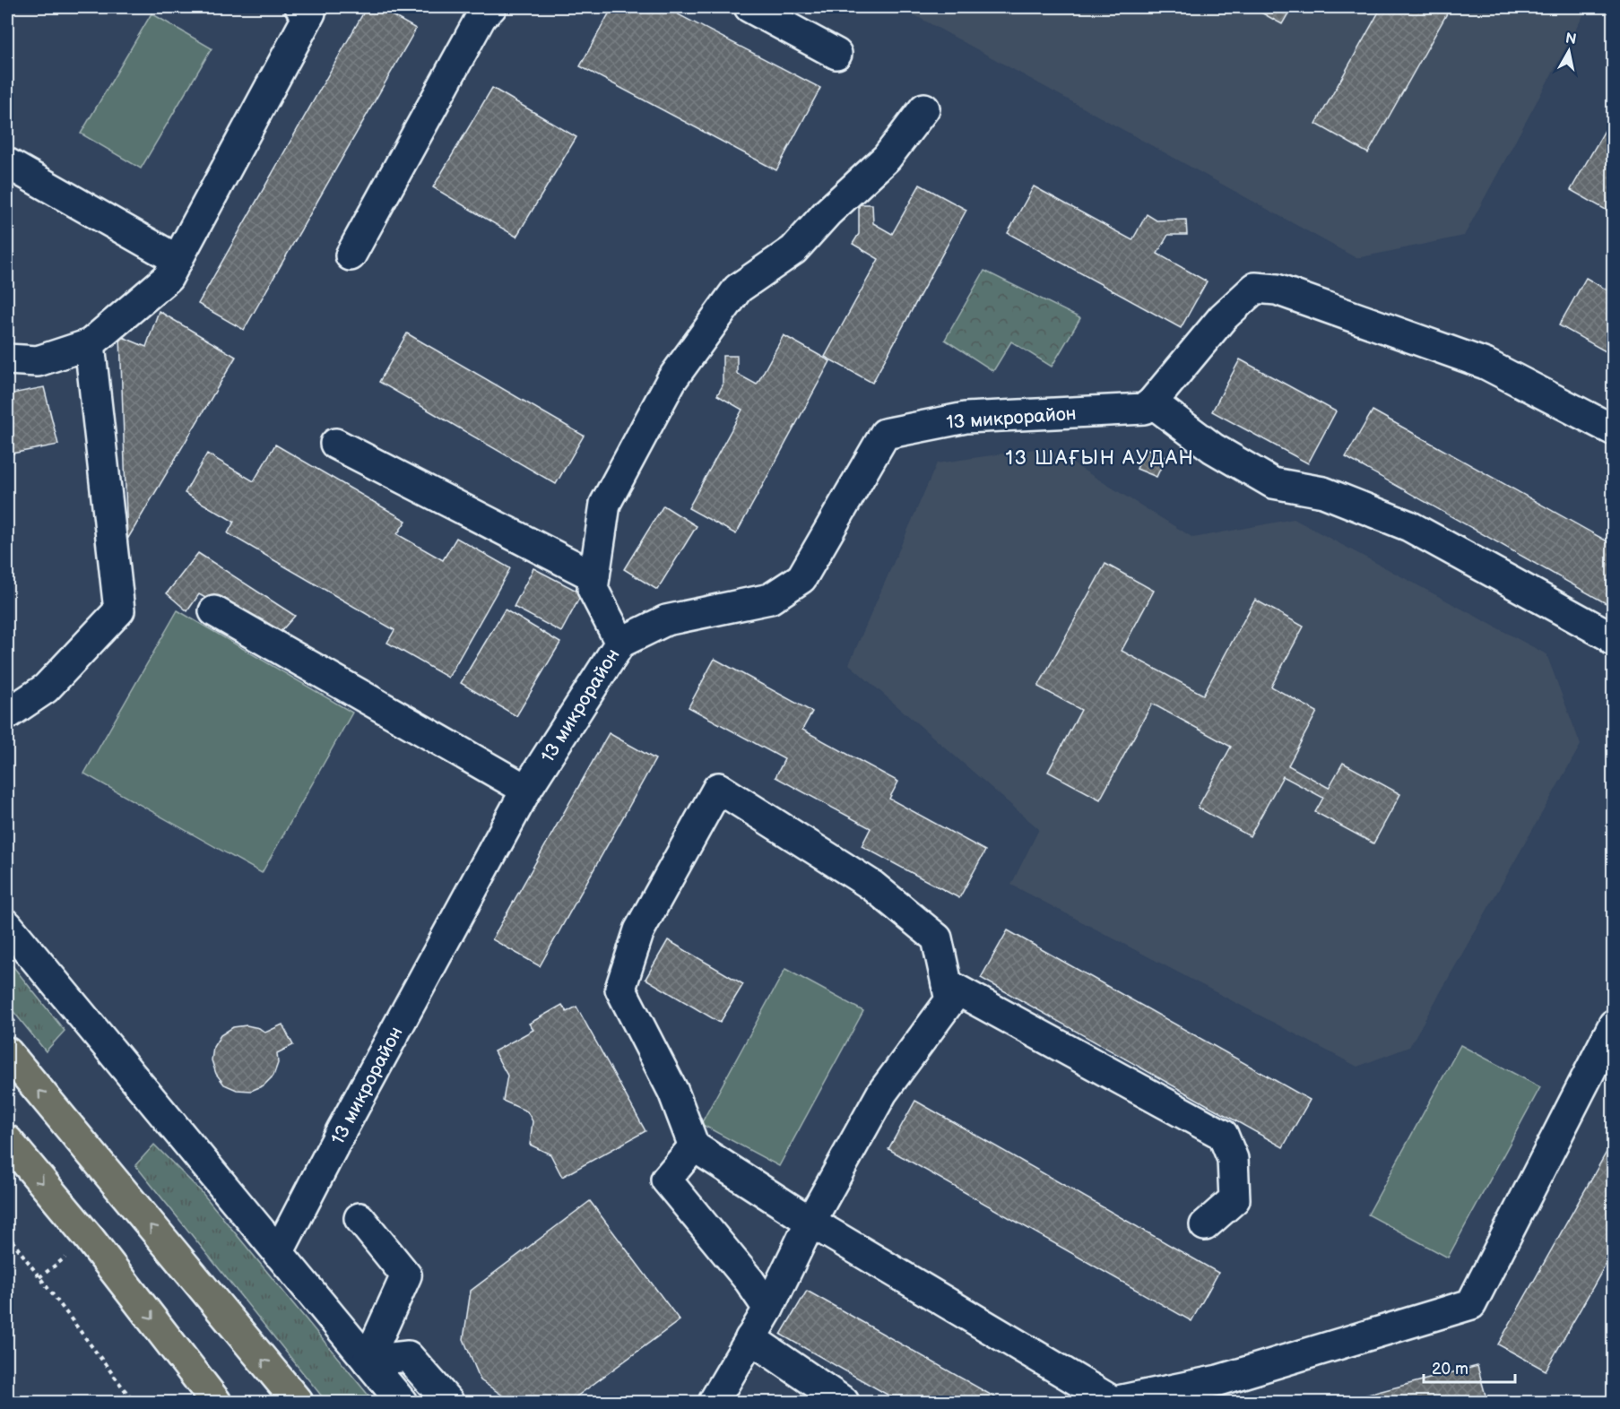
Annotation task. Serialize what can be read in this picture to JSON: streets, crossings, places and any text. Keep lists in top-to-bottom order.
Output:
{
  "streets": {
    "street": ["13 микрорайон"]
  },
  "districts": ["13 ШАҒЫН АУДАН"],
  "scale_bar": "20 m",
  "north": "top"
}
